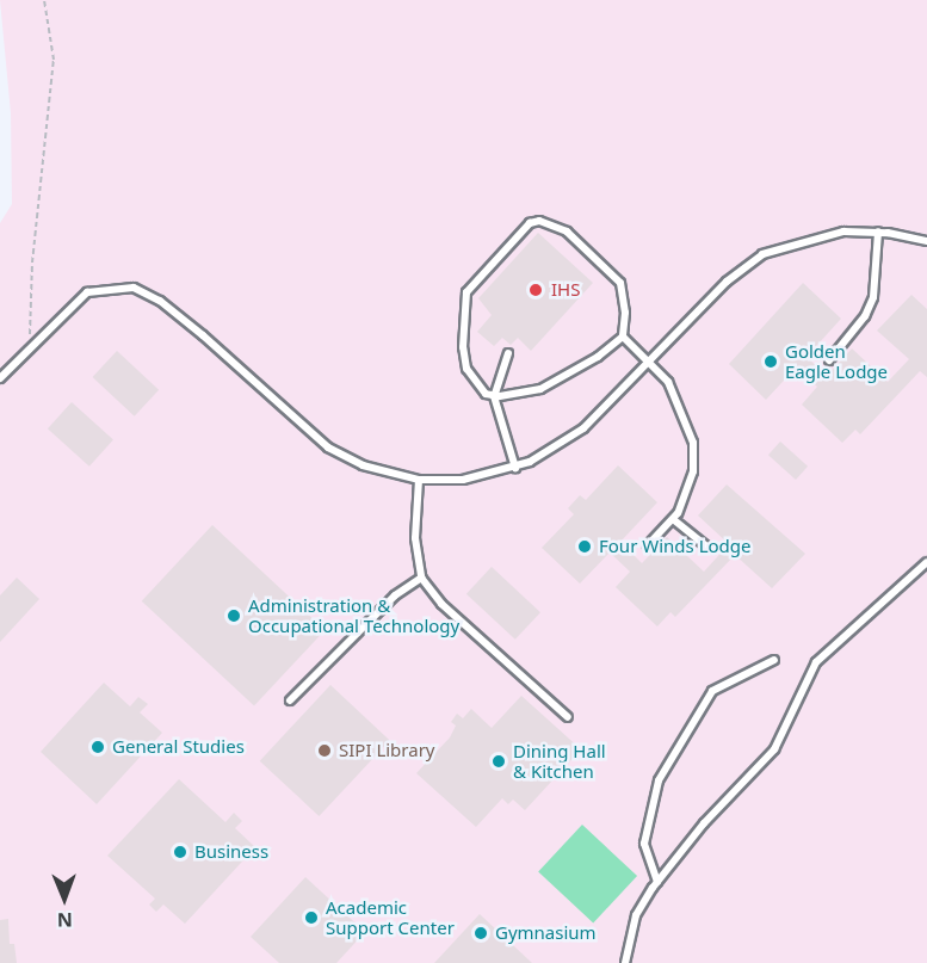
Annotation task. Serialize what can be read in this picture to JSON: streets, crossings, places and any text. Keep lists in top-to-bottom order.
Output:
{
  "places": [
    "IHS",
    "Golden Eagle Lodge",
    "Four Winds Lodge",
    "Administration & Occupational Technology",
    "General Studies",
    "SIPI Library",
    "Dining Hall & Kitchen",
    "Business",
    "Academic Support Center",
    "Gymnasium"
  ],
  "north": "bottom"
}
